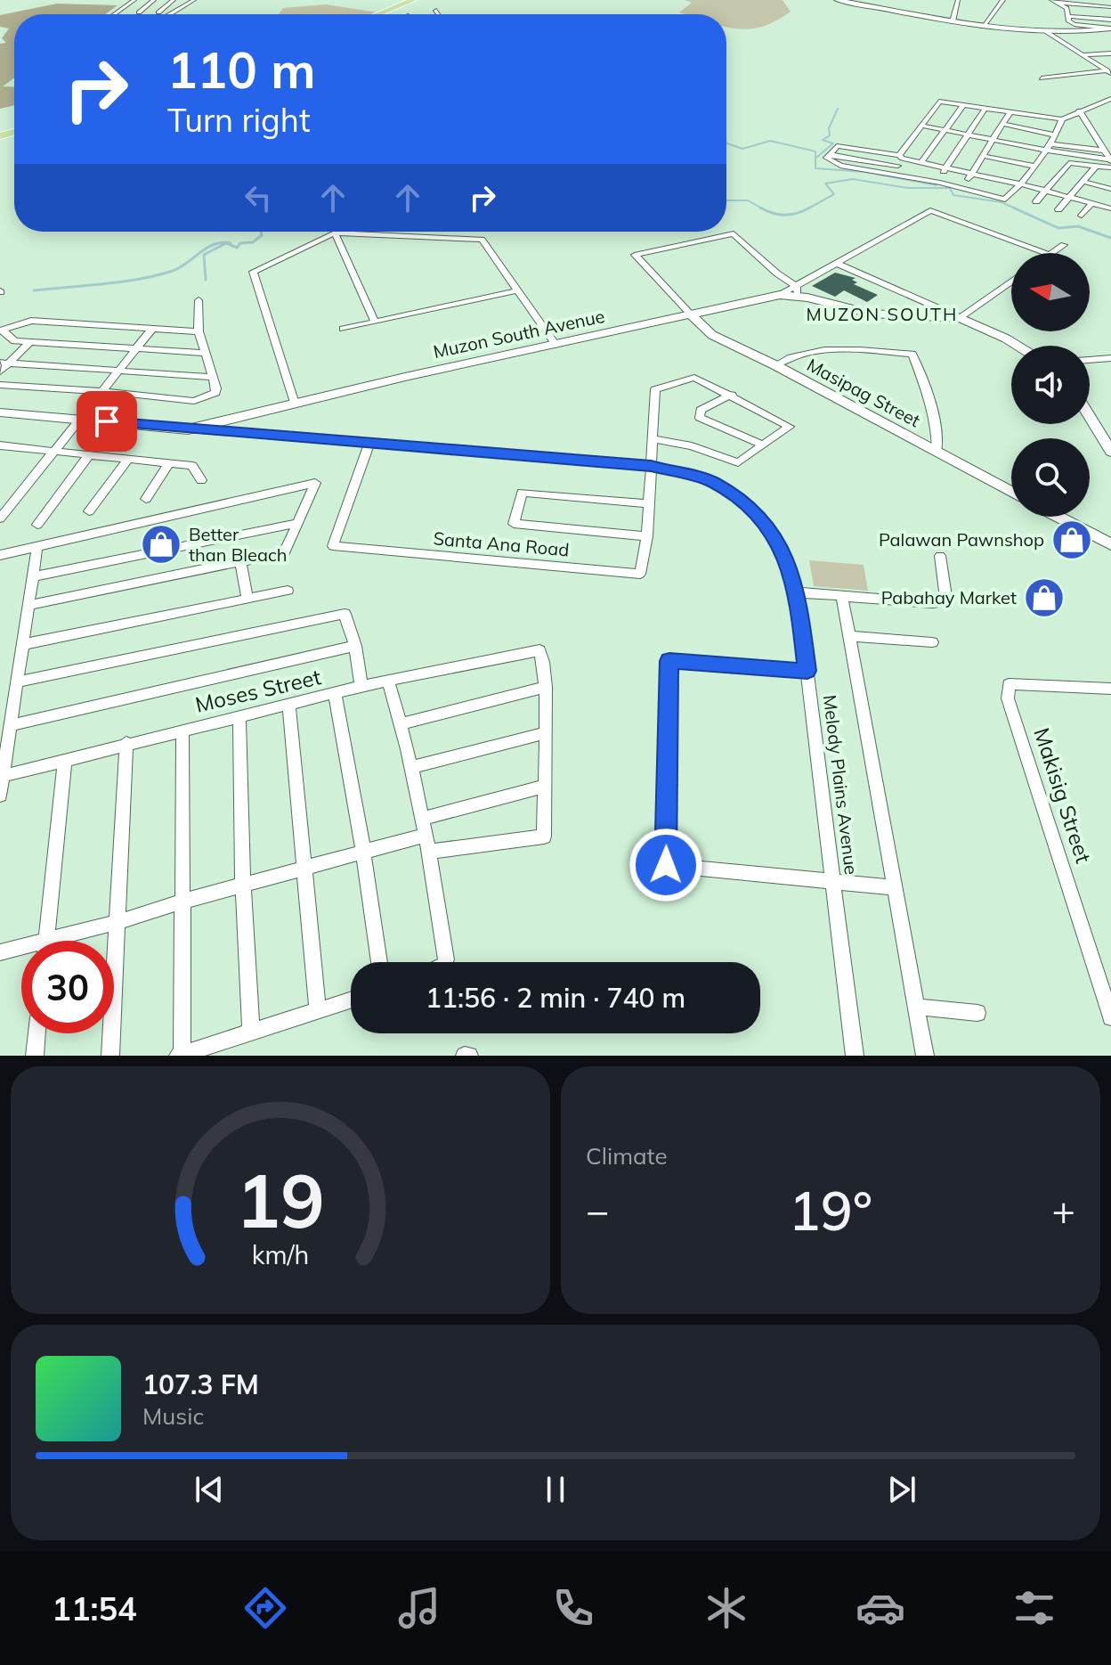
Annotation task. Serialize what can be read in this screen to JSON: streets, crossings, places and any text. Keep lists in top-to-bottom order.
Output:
{
  "streets": {
    "street": [
      "Muzon South Avenue",
      "Masipag Street",
      "Santa Ana Road",
      "Moses Street",
      "Melody Plains Avenue",
      "Makisig Street"
    ]
  },
  "crossings": [
    ["Muzon South Avenue", "Masipag Street"],
    ["Muzon South Avenue", "Melody Plains Avenue"],
    ["Santa Ana Road", "Melody Plains Avenue"]
  ],
  "districts": ["MUZON SOUTH"],
  "places": {
    "shop": ["Palawan Pawnshop", "Better than Bleach", "Pabahay Market"]
  },
  "north": "left",
  "page": {
    "turn": ["110 m", "Turn right"],
    "limit": "30",
    "trip": "11:56 · 2 min · 740 m",
    "tile": "Climate",
    "heat": ["−", "19°", "+"],
    "song": ["107.3 FM", "Music"],
    "tabs": "11:54",
    "gauge": ["19", "km/h"]
  }
}
